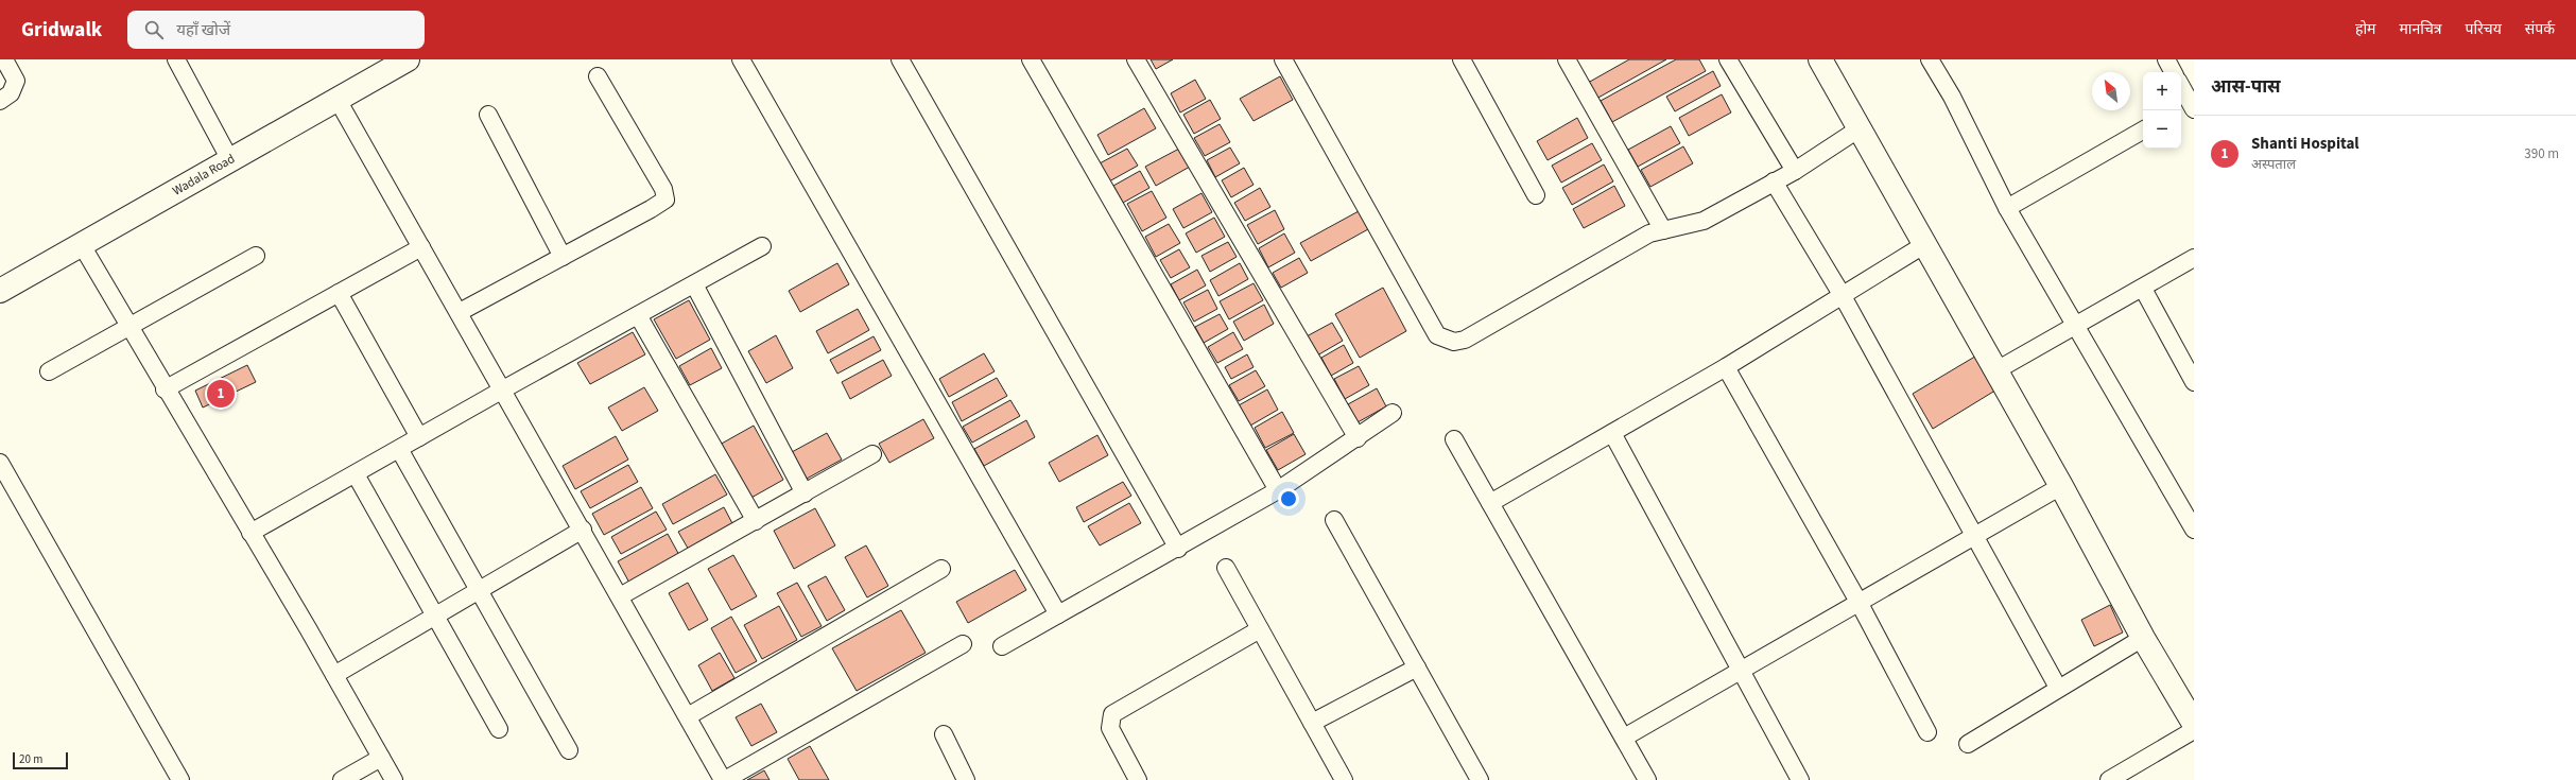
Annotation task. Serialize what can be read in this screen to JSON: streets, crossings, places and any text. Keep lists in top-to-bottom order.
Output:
{
  "streets": {
    "street": ["Wadala Road"]
  },
  "scale_bar": "20 m",
  "north": "top left",
  "page": {
    "header": "Gridwalk",
    "search": "यहाँ खोजें",
    "nav": [
      "होम",
      "मानचित्र",
      "परिचय",
      "संपर्क"
    ],
    "heading": "आस-पास",
    "map_buttons": ["+", "−"],
    "list": [
      {
        "mark": "1",
        "name": "Shanti Hospital",
        "note": "अस्पताल",
        "value": "390 m"
      }
    ],
    "pins": "1",
    "scale": "20 m"
  }
}
